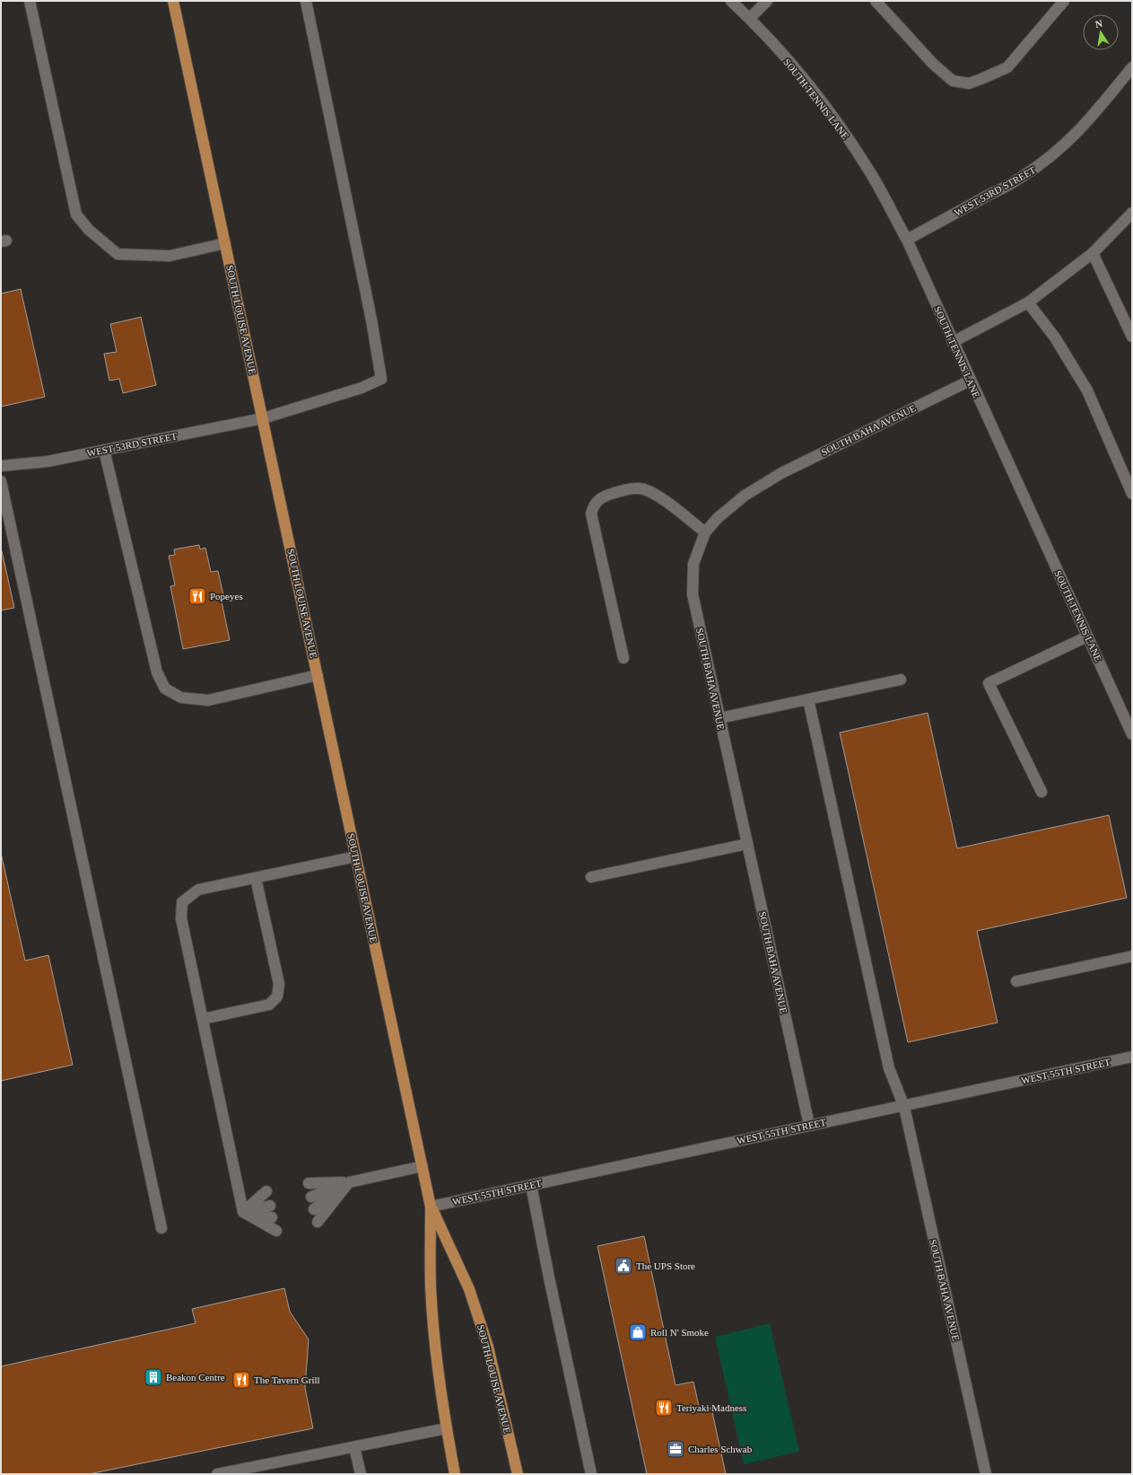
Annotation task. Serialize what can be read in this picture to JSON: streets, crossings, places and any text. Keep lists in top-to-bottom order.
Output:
{
  "streets": {
    "main road": ["SOUTH LOUISE AVENUE"],
    "street": [
      "SOUTH TENNIS LANE",
      "WEST 53RD STREET",
      "SOUTH BAHA AVENUE",
      "WEST 55TH STREET"
    ]
  },
  "crossings": [
    ["SOUTH TENNIS LANE", "WEST 53RD STREET"],
    ["SOUTH TENNIS LANE", "SOUTH BAHA AVENUE"],
    ["WEST 53RD STREET", "SOUTH LOUISE AVENUE"],
    ["SOUTH LOUISE AVENUE", "WEST 55TH STREET"],
    ["SOUTH BAHA AVENUE", "WEST 55TH STREET"]
  ],
  "places": {
    "restaurant": ["Popeyes", "The Tavern Grill", "Teriyaki Madness"],
    "public building": ["The UPS Store"],
    "shop": ["Roll N' Smoke"],
    "building": ["Beakon Centre"],
    "office": ["Charles Schwab"]
  },
  "north": "top"
}
